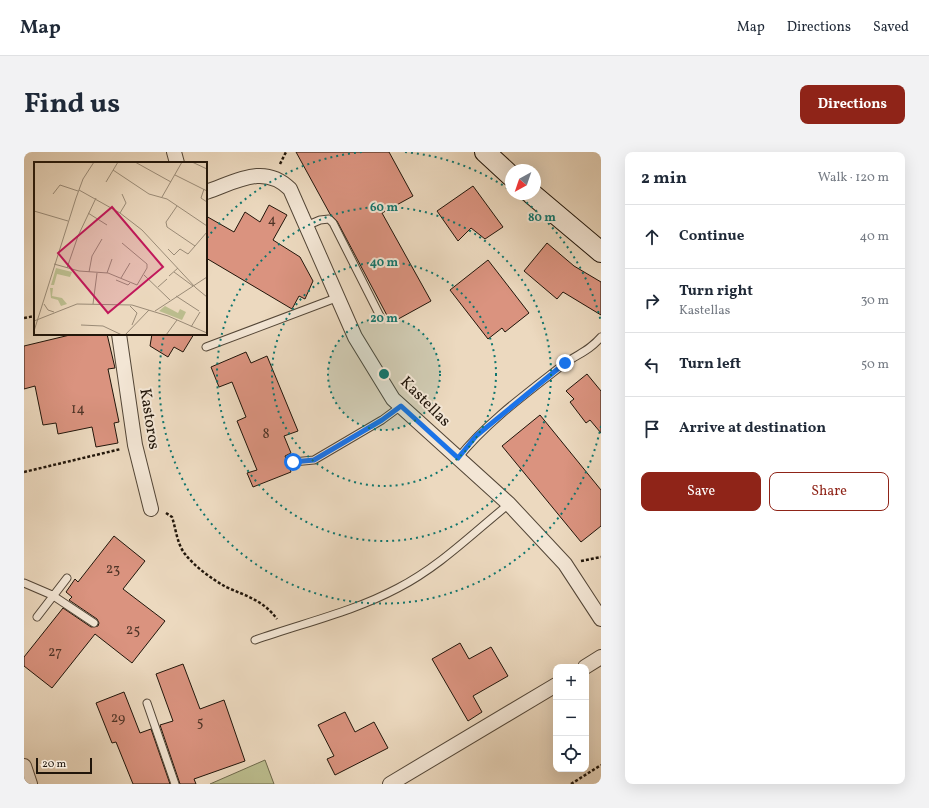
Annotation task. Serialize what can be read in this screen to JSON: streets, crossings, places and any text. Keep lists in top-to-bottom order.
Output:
{
  "streets": {
    "street": ["Kastellas", "Kastoros"]
  },
  "house_numbers": [
    "4",
    "14",
    "8",
    "23",
    "25",
    "27",
    "29",
    "5"
  ],
  "scale_bar": "20 m",
  "north": "bottom left",
  "page": {
    "header": "Map",
    "nav": ["Map", "Directions", "Saved"],
    "title": "Find us",
    "buttons": [
      "Directions",
      ["Save", "Share"]
    ],
    "heading": ["2 min", "Walk · 120 m"],
    "list": [
      ["Continue", "40 m"],
      ["Turn right", "Kastellas", "30 m"],
      ["Turn left", "50 m"],
      "Arrive at destination"
    ],
    "map_buttons": ["+", "−"],
    "scale": "20 m"
  },
  "rings": [
    "60 m",
    "80 m",
    "40 m",
    "20 m"
  ]
}
